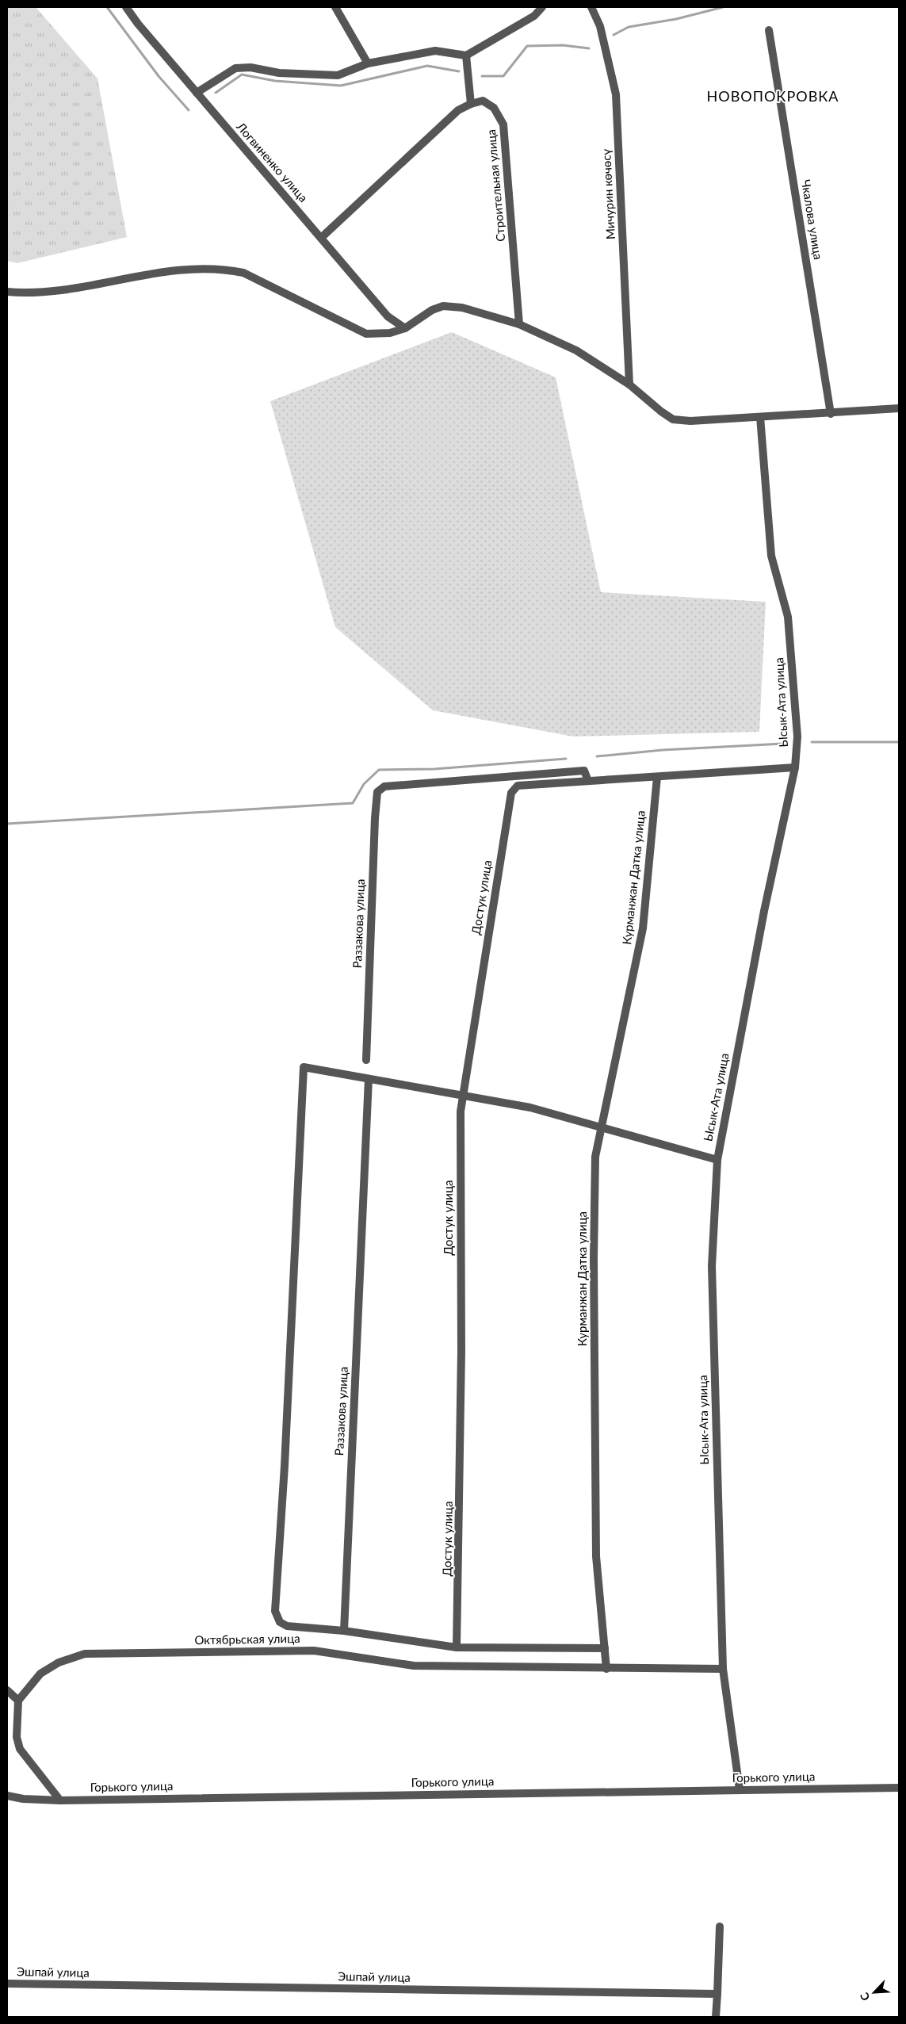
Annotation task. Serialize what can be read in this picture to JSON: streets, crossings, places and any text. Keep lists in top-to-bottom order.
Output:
{
  "streets": {
    "street": [
      "Логвиненко улица",
      "Строительная улица",
      "Мичурин көчөсү",
      "Чкалова улица",
      "Ысык-Ата улица",
      "Курманжан Датка улица",
      "Достук улица",
      "Раззакова улица",
      "Октябрьская улица",
      "Горького улица",
      "Эшпай улица"
    ]
  },
  "crossings": [
    ["Ысык-Ата улица", "Горького улица"],
    ["Курманжан Датка улица", "Октябрьская улица"],
    ["Достук улица", "Раззакова улица"]
  ],
  "districts": ["НОВОПОКРОВКА"],
  "north": "bottom left"
}
